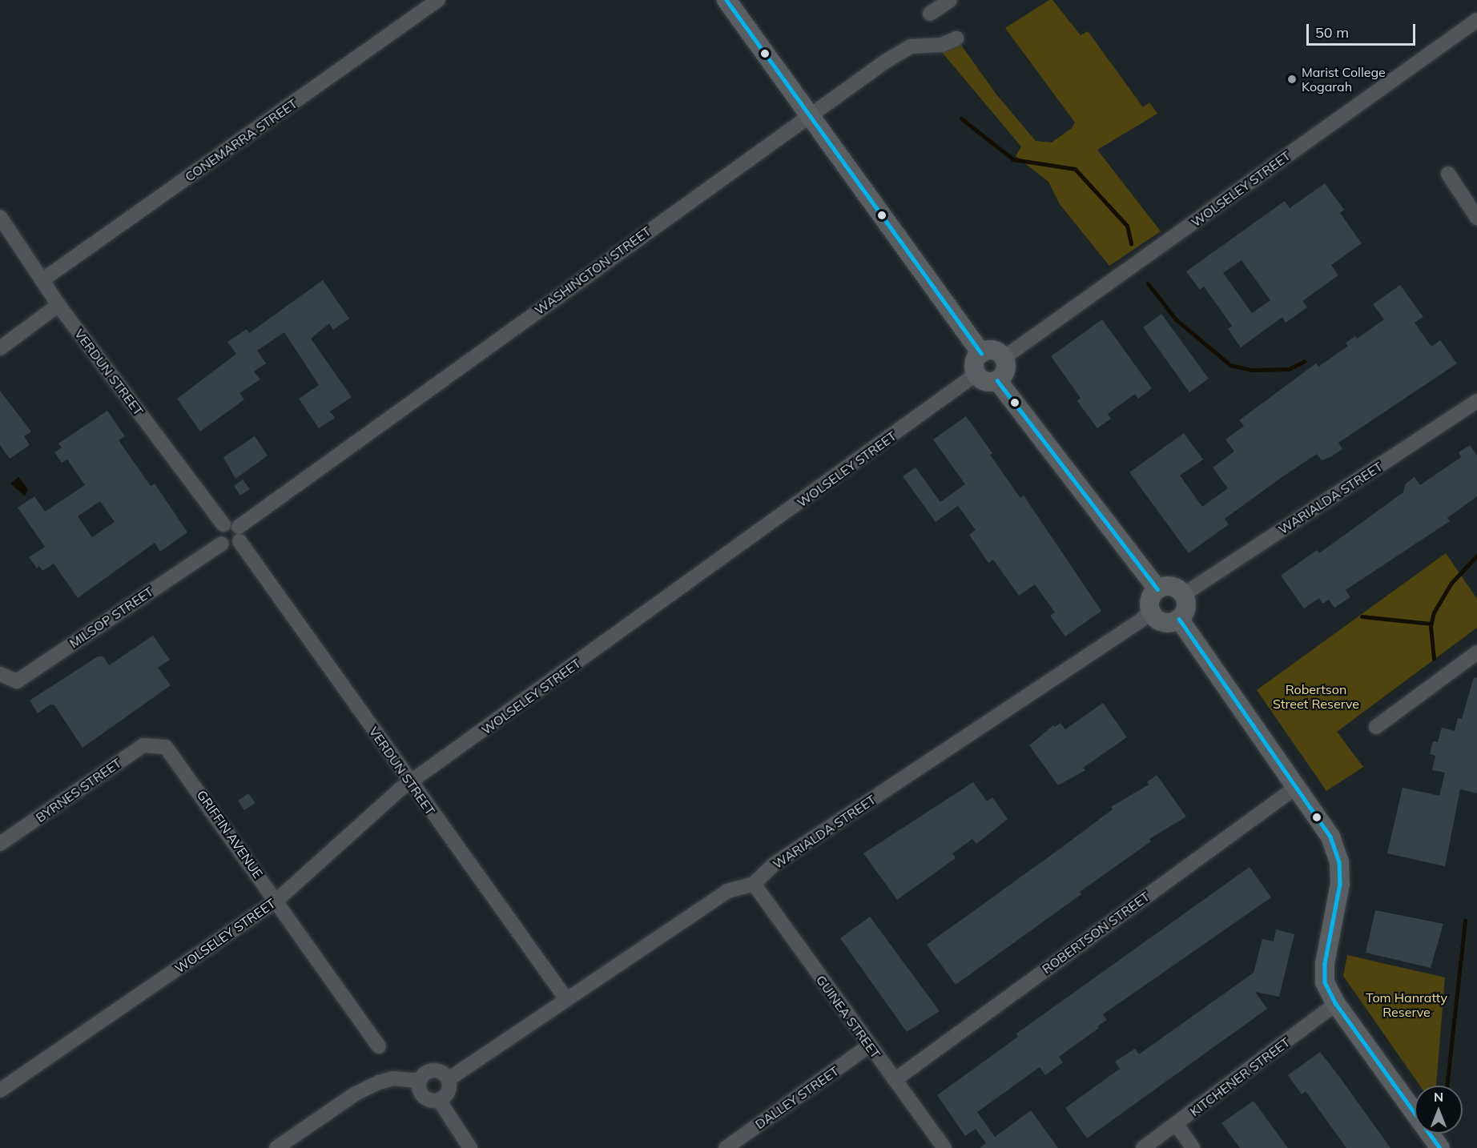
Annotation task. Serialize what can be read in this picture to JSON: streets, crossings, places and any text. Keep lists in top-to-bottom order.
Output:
{
  "streets": {
    "street": [
      "CONEMARRA STREET",
      "WOLSELEY STREET",
      "WASHINGTON STREET",
      "VERDUN STREET",
      "WARIALDA STREET",
      "MILSOP STREET",
      "BYRNES STREET",
      "GRIFFIN AVENUE",
      "ROBERTSON STREET",
      "GUINEA STREET",
      "KITCHENER STREET",
      "DALLEY STREET"
    ]
  },
  "crossings": [
    ["CONEMARRA STREET", "VERDUN STREET"],
    ["WOLSELEY STREET", "VERDUN STREET"],
    ["WOLSELEY STREET", "GRIFFIN AVENUE"],
    ["WASHINGTON STREET", "VERDUN STREET"],
    ["WASHINGTON STREET", "MILSOP STREET"],
    ["VERDUN STREET", "WARIALDA STREET"],
    ["VERDUN STREET", "MILSOP STREET"],
    ["WARIALDA STREET", "GUINEA STREET"],
    ["BYRNES STREET", "GRIFFIN AVENUE"],
    ["ROBERTSON STREET", "GUINEA STREET"],
    ["GUINEA STREET", "DALLEY STREET"]
  ],
  "parks": ["Robertson Street Reserve", "Tom Hanratty Reserve"],
  "places": ["Marist College Kogarah"],
  "scale_bar": "50 m",
  "north": "top"
}
